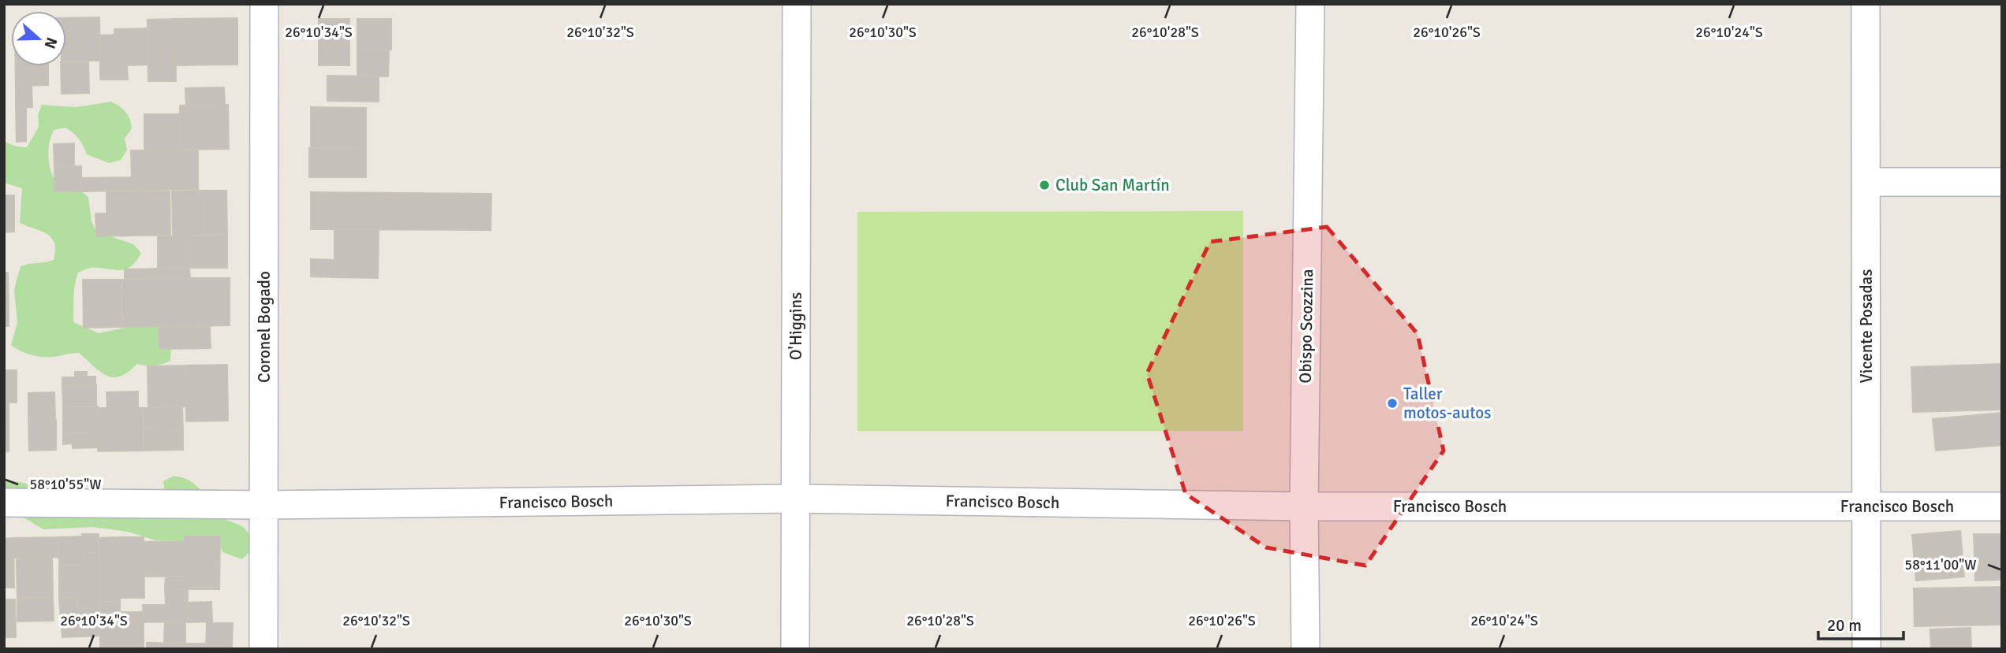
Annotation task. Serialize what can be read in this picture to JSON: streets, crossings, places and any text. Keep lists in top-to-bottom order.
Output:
{
  "streets": {
    "street": [
      "O'Higgins",
      "Obispo Scozzina",
      "Vicente Posadas",
      "Coronel Bogado",
      "Francisco Bosch"
    ]
  },
  "crossings": [
    ["O'Higgins", "Francisco Bosch"],
    ["Obispo Scozzina", "Francisco Bosch"],
    ["Vicente Posadas", "Francisco Bosch"],
    ["Coronel Bogado", "Francisco Bosch"]
  ],
  "places": ["Club San Martín", "Taller motos-autos"],
  "scale_bar": "20 m",
  "north": "right",
  "coordinates": [
    "26°10'24\"S",
    "26°10'34\"S",
    "26°10'32\"S",
    "26°10'30\"S",
    "26°10'28\"S",
    "26°10'26\"S",
    "58°10'55\"W",
    "58°11'00\"W"
  ]
}
